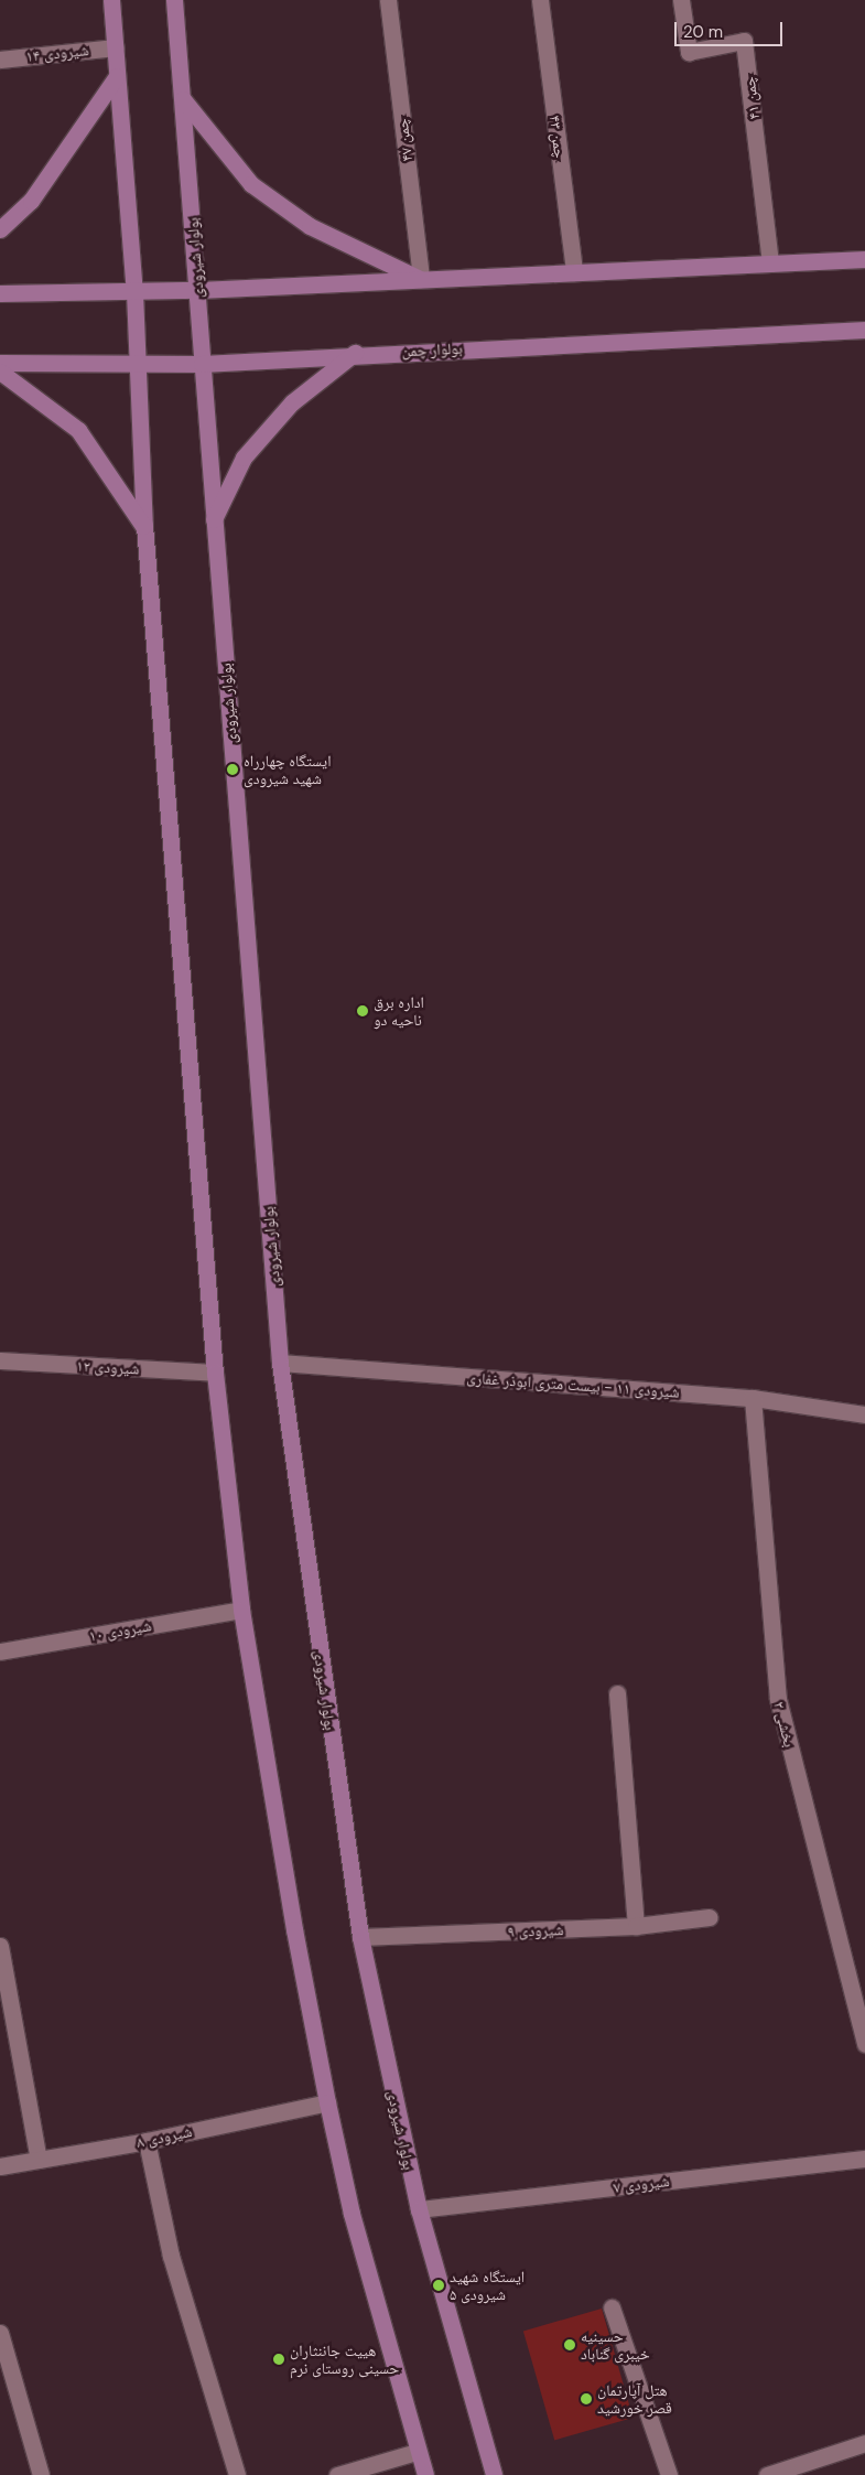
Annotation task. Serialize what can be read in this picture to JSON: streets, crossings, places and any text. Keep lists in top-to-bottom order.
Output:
{
  "streets": {
    "main road": ["بولوار شیرودی", "بولوار چمن"],
    "street": [
      "شیرودی ۱۴",
      "چمن ۴۱",
      "چمن ۴۳",
      "چمن ۴۷",
      "شیرودی ۱۲",
      "شیرودی ۱۱ - بیست متری ابوذر غفاری",
      "شیرودی ۱۰",
      "بخشی ۲",
      "شیرودی ۹",
      "شیرودی ۸",
      "شیرودی ۷"
    ]
  },
  "crossings": [
    ["بولوار شیرودی", "بولوار چمن"],
    ["بولوار شیرودی", "شیرودی ۱۱ - بیست متری ابوذر غفاری"],
    ["بولوار شیرودی", "شیرودی ۹"],
    ["بولوار شیرودی", "شیرودی ۷"],
    ["شیرودی ۱۱ - بیست متری ابوذر غفاری", "بخشی ۲"]
  ],
  "places": [
    "ایستگاه چهارراه شهید شیرودی",
    "اداره برق ناحیه دو",
    "ایستگاه شهید شیرودی ۵",
    "حسینیه خیبری گناباد",
    "هییت جاننثاران حسینی روستای نرم",
    "هتل آپارتمان قصر خورشید"
  ],
  "scale_bar": "20 m"
}
